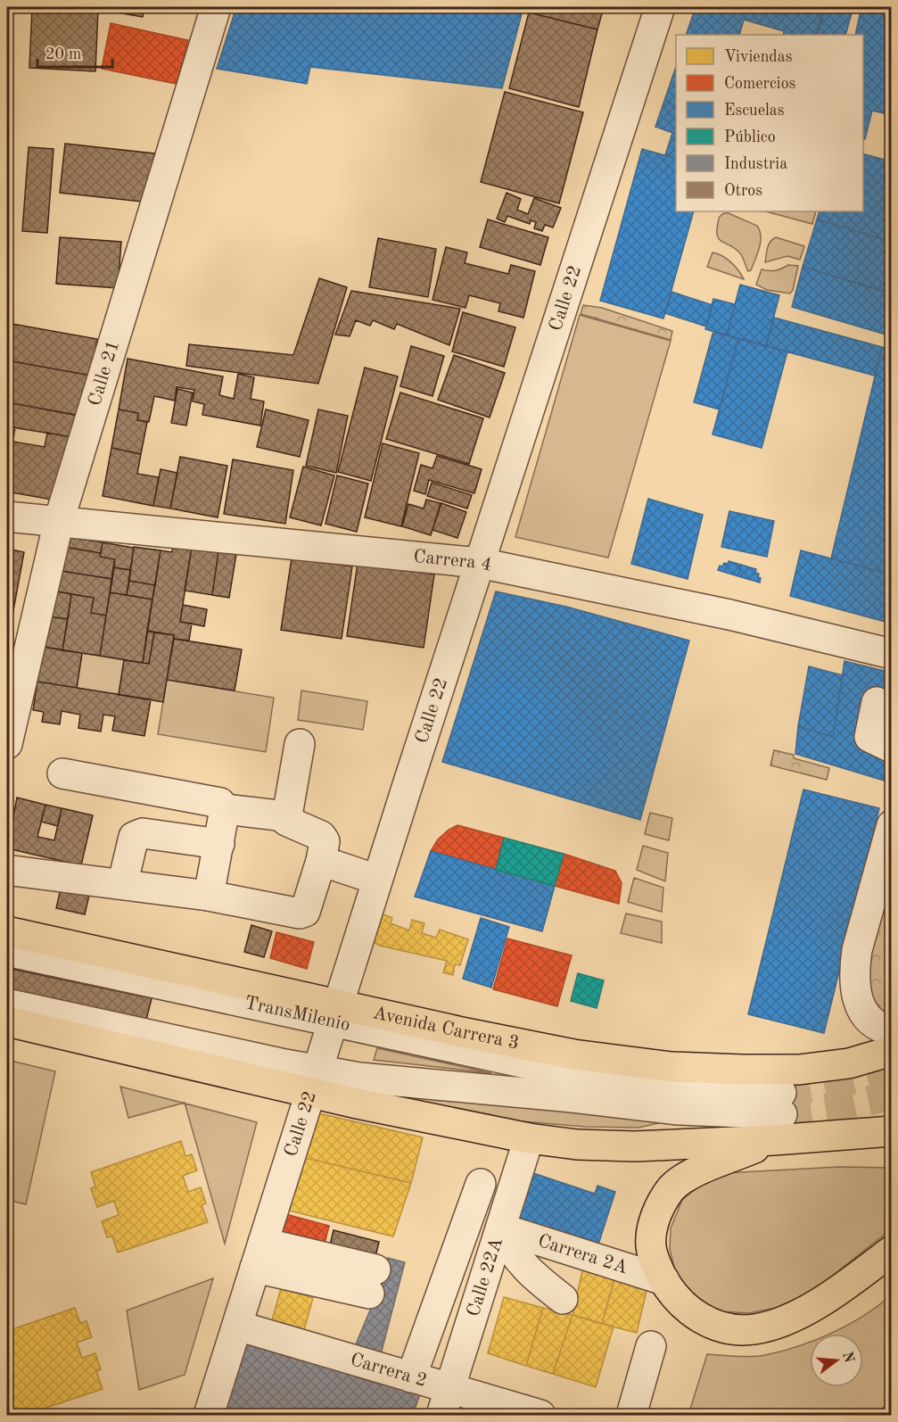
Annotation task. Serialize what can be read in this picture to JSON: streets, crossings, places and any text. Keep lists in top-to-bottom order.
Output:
{
  "streets": {
    "main road": ["Avenida Carrera 3"],
    "street": [
      "Calle 22",
      "Calle 21",
      "Carrera 4",
      "TransMilenio",
      "Carrera 2A",
      "Calle 22A",
      "Carrera 2"
    ]
  },
  "crossings": [
    ["Calle 22", "Carrera 4"],
    ["Calle 22", "TransMilenio"],
    ["Calle 22", "Avenida Carrera 3"],
    ["Calle 22", "Carrera 2"],
    ["Calle 21", "Carrera 4"],
    ["TransMilenio", "Avenida Carrera 3"],
    ["Carrera 2A", "Calle 22A"],
    ["Calle 22A", "Carrera 2"]
  ],
  "legend": [
    "Viviendas",
    "Comercios",
    "Escuelas",
    "Público",
    "Industria",
    "Otros"
  ],
  "scale_bar": "20 m",
  "north": "right"
}
